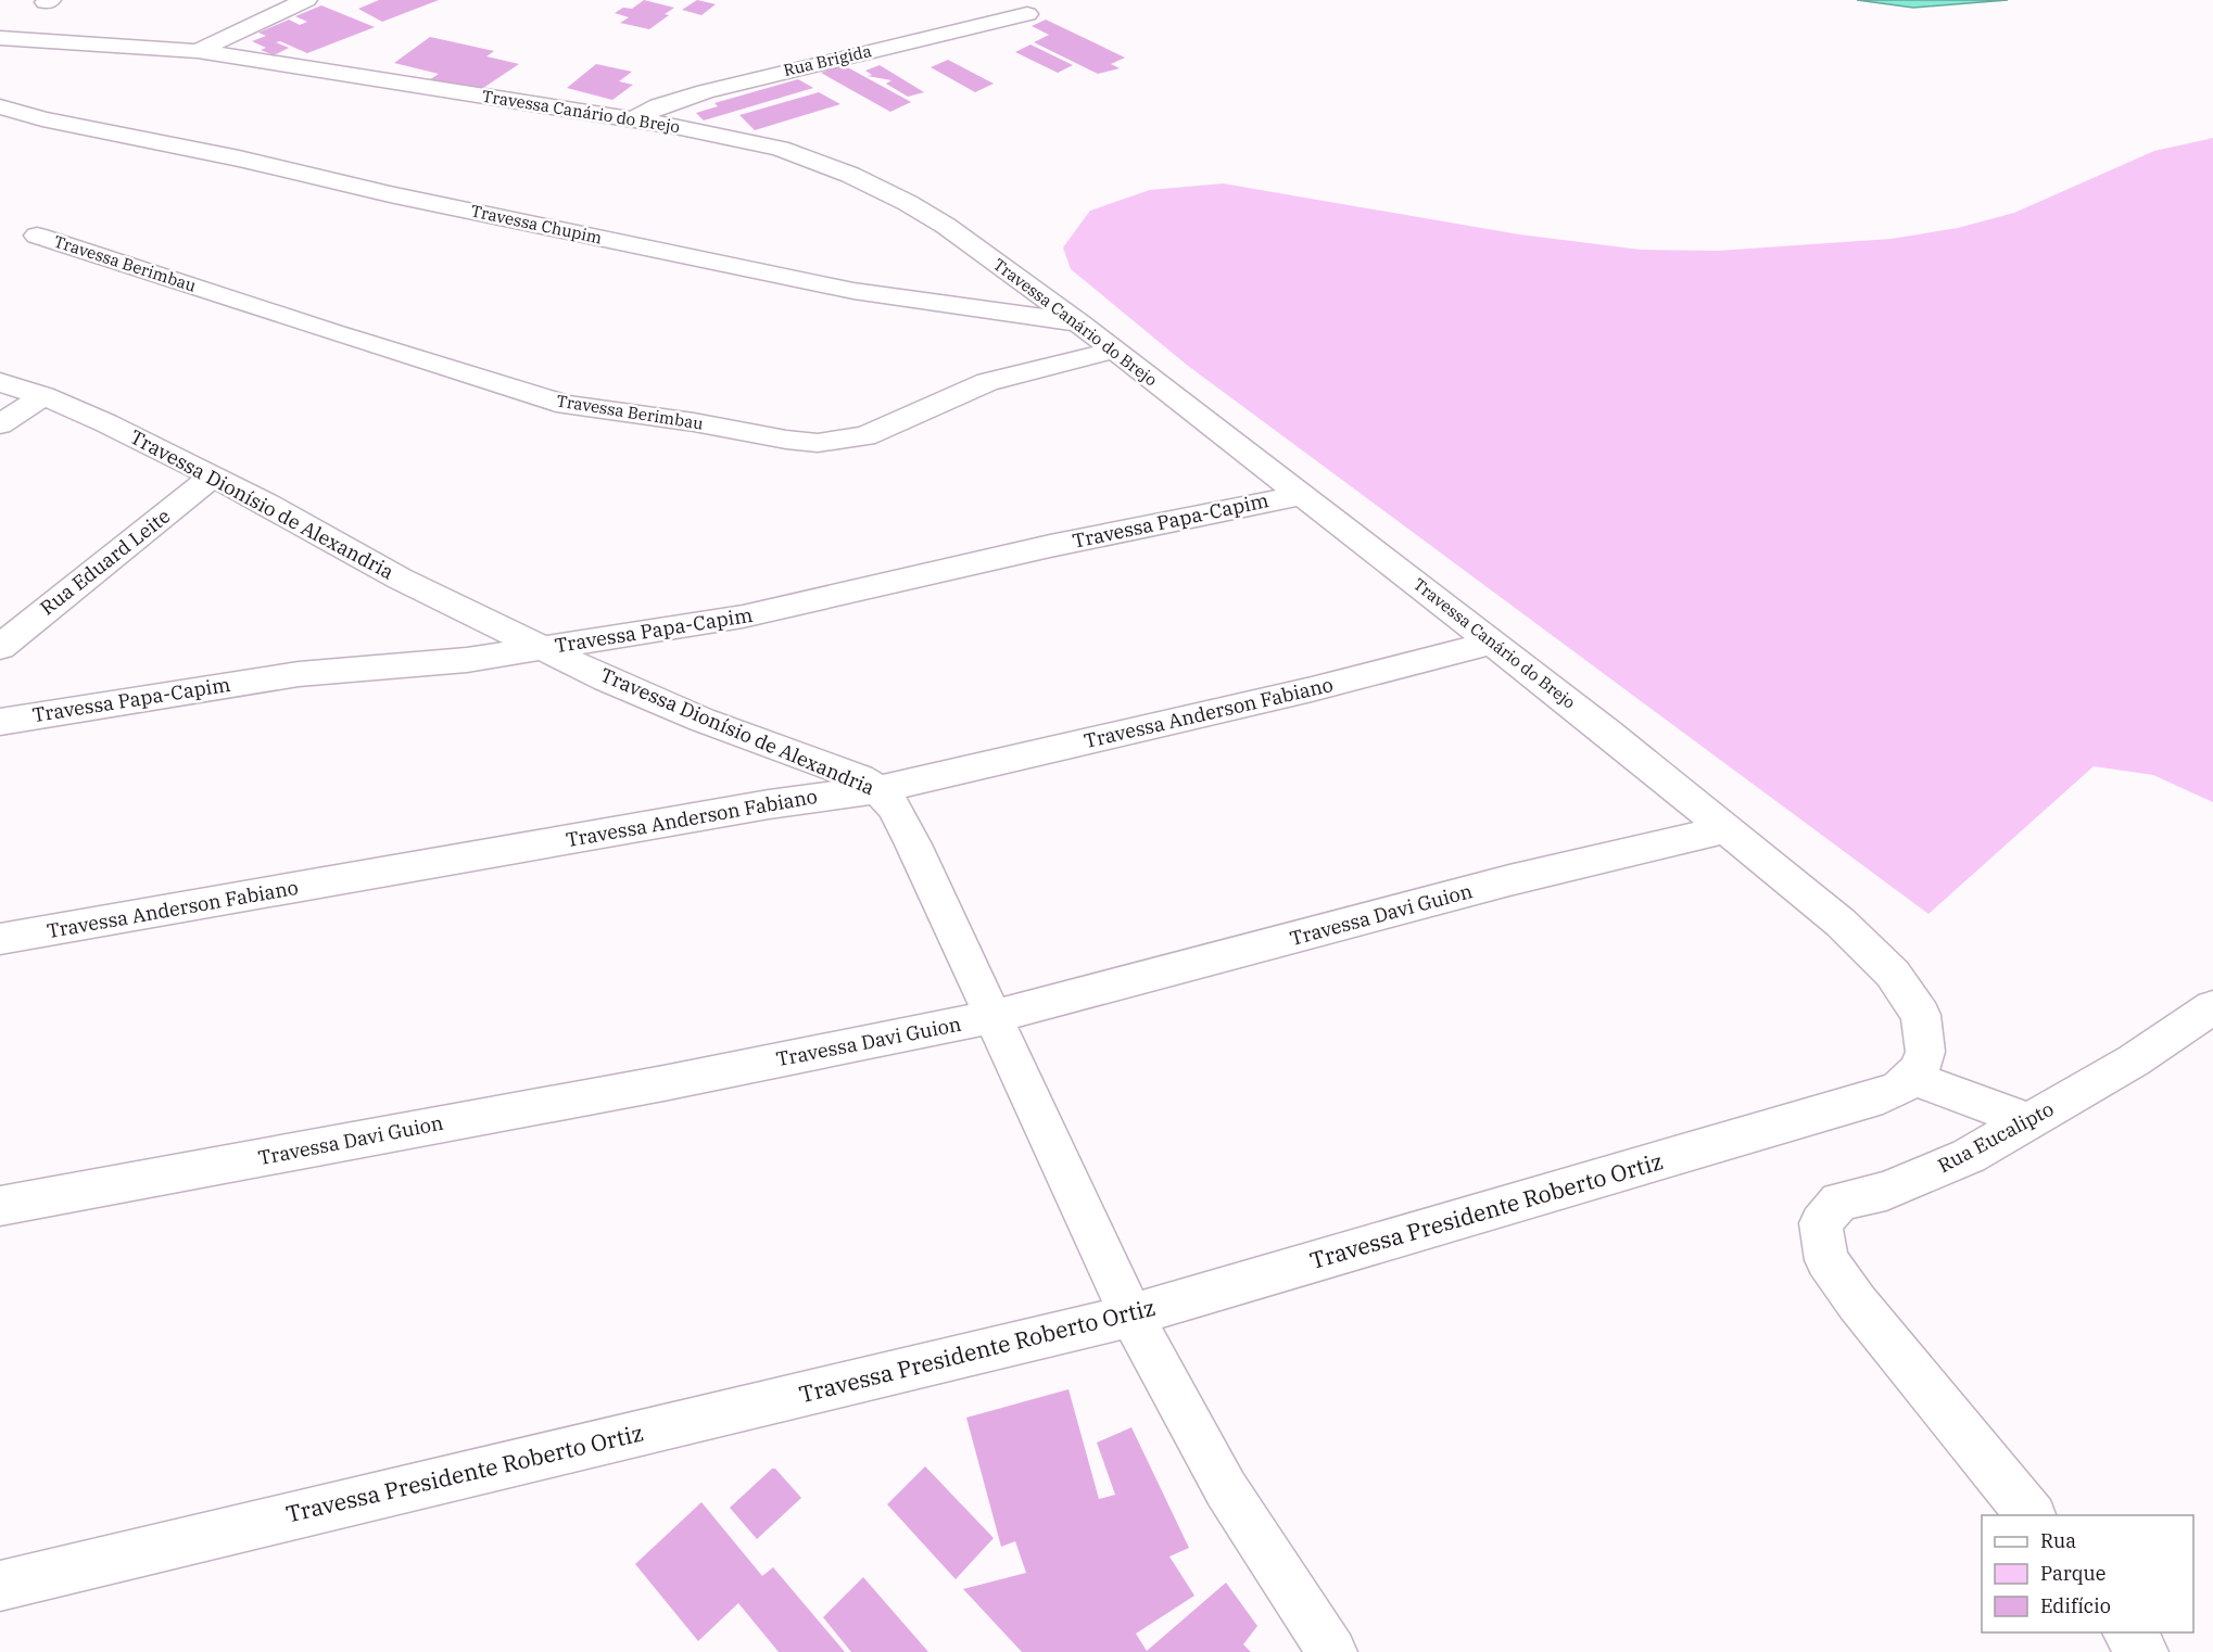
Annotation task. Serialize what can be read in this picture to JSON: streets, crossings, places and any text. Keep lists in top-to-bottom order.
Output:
{
  "streets": {
    "street": [
      "Rua Brigida",
      "Travessa Canário do Brejo",
      "Travessa Chupim",
      "Travessa Berimbau",
      "Travessa Dionísio de Alexandria",
      "Travessa Papa-Capim",
      "Rua Eduard Leite",
      "Travessa Anderson Fabiano",
      "Travessa Davi Guion",
      "Rua Eucalipto",
      "Travessa Presidente Roberto Ortiz"
    ]
  },
  "crossings": [
    ["Rua Brigida", "Travessa Canário do Brejo"],
    ["Travessa Canário do Brejo", "Travessa Chupim"],
    ["Travessa Canário do Brejo", "Travessa Berimbau"],
    ["Travessa Canário do Brejo", "Travessa Papa-Capim"],
    ["Travessa Canário do Brejo", "Travessa Anderson Fabiano"],
    ["Travessa Canário do Brejo", "Travessa Davi Guion"],
    ["Travessa Canário do Brejo", "Travessa Presidente Roberto Ortiz"],
    ["Travessa Dionísio de Alexandria", "Travessa Papa-Capim"],
    ["Travessa Dionísio de Alexandria", "Rua Eduard Leite"],
    ["Travessa Dionísio de Alexandria", "Travessa Anderson Fabiano"],
    ["Travessa Dionísio de Alexandria", "Travessa Davi Guion"],
    ["Travessa Dionísio de Alexandria", "Travessa Presidente Roberto Ortiz"]
  ],
  "legend": ["Rua", "Parque", "Edifício"]
}
